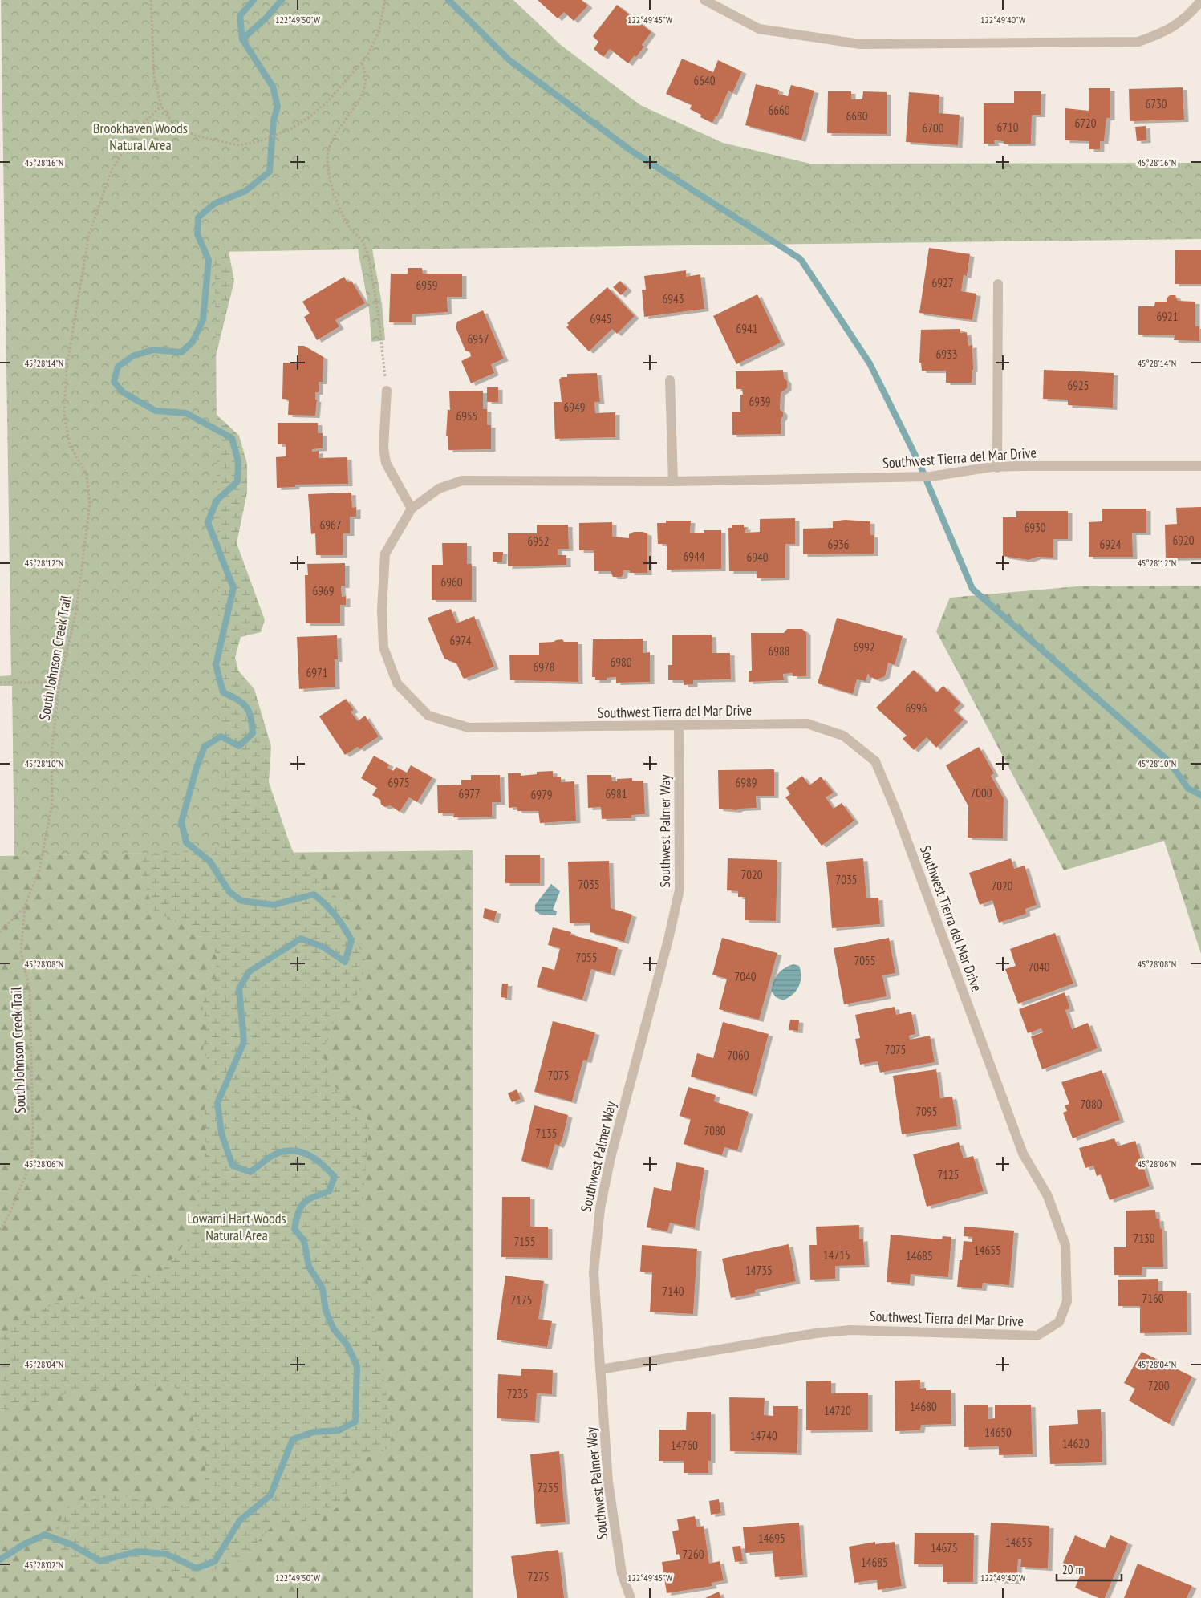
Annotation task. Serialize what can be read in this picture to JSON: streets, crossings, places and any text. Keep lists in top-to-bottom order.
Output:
{
  "streets": {
    "street": ["Southwest Tierra del Mar Drive", "Southwest Palmer Way"],
    "path": ["South Johnson Creek Trail"]
  },
  "crossings": [
    ["Southwest Tierra del Mar Drive", "Southwest Palmer Way"]
  ],
  "parks": ["Brookhaven Woods Natural Area", "Lowami Hart Woods Natural Area"],
  "house_numbers": [
    "6640",
    "6730",
    "6660",
    "6680",
    "6720",
    "6710",
    "6700",
    "6927",
    "6959",
    "6943",
    "6921",
    "6945",
    "6941",
    "6957",
    "6933",
    "6925",
    "6939",
    "6949",
    "6955",
    "6967",
    "6930",
    "6920",
    "6952",
    "6936",
    "6924",
    "6944",
    "6940",
    "6960",
    "6969",
    "6974",
    "6992",
    "6988",
    "6980",
    "6978",
    "6971",
    "6996",
    "6975",
    "6989",
    "7000",
    "6977",
    "6981",
    "6979",
    "7020",
    "7035",
    "7035",
    "7020",
    "7055",
    "7055",
    "7040",
    "7040",
    "7075",
    "7060",
    "7075",
    "7080",
    "7095",
    "7080",
    "7135",
    "7125",
    "7130",
    "7155",
    "14655",
    "14715",
    "14685",
    "14735",
    "7140",
    "7160",
    "7175",
    "7200",
    "7235",
    "14680",
    "14720",
    "14650",
    "14740",
    "14620",
    "14760",
    "7255",
    "14695",
    "14655",
    "14675",
    "7260",
    "14685",
    "7275"
  ],
  "scale_bar": "20 m",
  "coordinates": [
    "122°49'50\"W",
    "122°49'45\"W",
    "122°49'40\"W",
    "45°28'16\"N",
    "45°28'14\"N",
    "45°28'12\"N",
    "45°28'10\"N",
    "45°28'08\"N",
    "45°28'06\"N",
    "45°28'04\"N",
    "45°28'02\"N"
  ]
}
